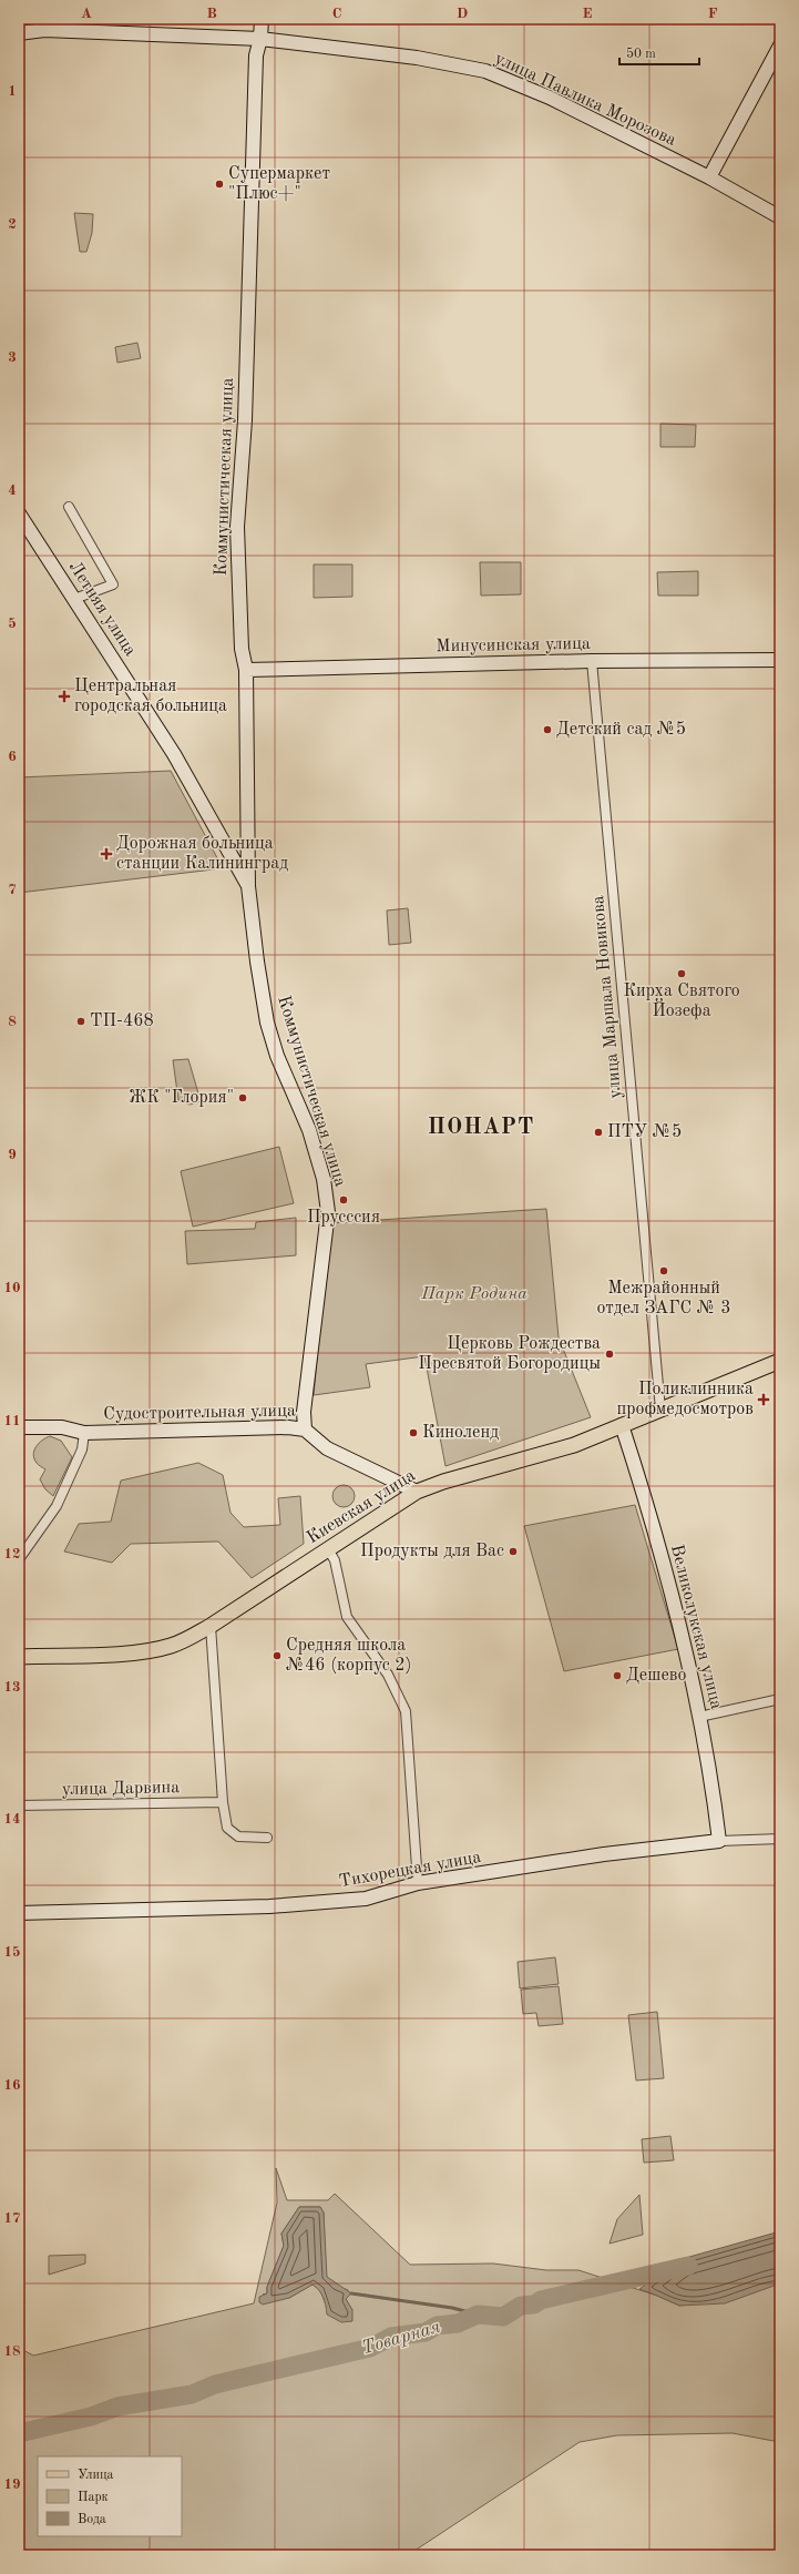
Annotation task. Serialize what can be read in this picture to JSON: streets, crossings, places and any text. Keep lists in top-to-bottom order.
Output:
{
  "streets": {
    "main road": ["Киевская улица"],
    "street": [
      "улица Павлика Морозова",
      "Коммунистическая улица",
      "Летняя улица",
      "Минусинская улица",
      "улица Маршала Новикова",
      "Судостроительная улица",
      "Великолукская улица",
      "улица Дарвина",
      "Тихорецкая улица"
    ]
  },
  "crossings": [
    ["улица Павлика Морозова", "Коммунистическая улица"],
    ["Коммунистическая улица", "Летняя улица"],
    ["Коммунистическая улица", "Минусинская улица"],
    ["Коммунистическая улица", "Судостроительная улица"],
    ["Минусинская улица", "улица Маршала Новикова"],
    ["улица Маршала Новикова", "Киевская улица"],
    ["Судостроительная улица", "Киевская улица"],
    ["Киевская улица", "Великолукская улица"],
    ["Великолукская улица", "Тихорецкая улица"]
  ],
  "districts": ["ПОНАРТ"],
  "water": ["Товарная"],
  "parks": ["Парк Родина"],
  "places": {
    "other": [
      "Супермаркет \"Плюс+\"",
      "Детский сад №5",
      "Кирха Святого Йозефа",
      "ТП-468",
      "ЖК \"Глория\"",
      "ПТУ №5",
      "Прусссия",
      "Межрайонный отдел ЗАГС № 3",
      "Церковь Рождества Пресвятой Богородицы",
      "Киноленд",
      "Продукты для Вас",
      "Средняя школа №46 (корпус 2)",
      "Дешево"
    ],
    "health": ["Центральная городская больница", "Дорожная больница станции Калининград", "Поликлинника профмедосмотров"]
  },
  "legend": ["Улица", "Парк", "Вода"],
  "scale_bar": "50 m",
  "grid": {
    "columns": [
      "A",
      "B",
      "C",
      "D",
      "E",
      "F"
    ],
    "rows": [
      "1",
      "2",
      "3",
      "4",
      "5",
      "6",
      "7",
      "8",
      "9",
      "10",
      "11",
      "12",
      "13",
      "14",
      "15",
      "16",
      "17",
      "18",
      "19"
    ]
  }
}
